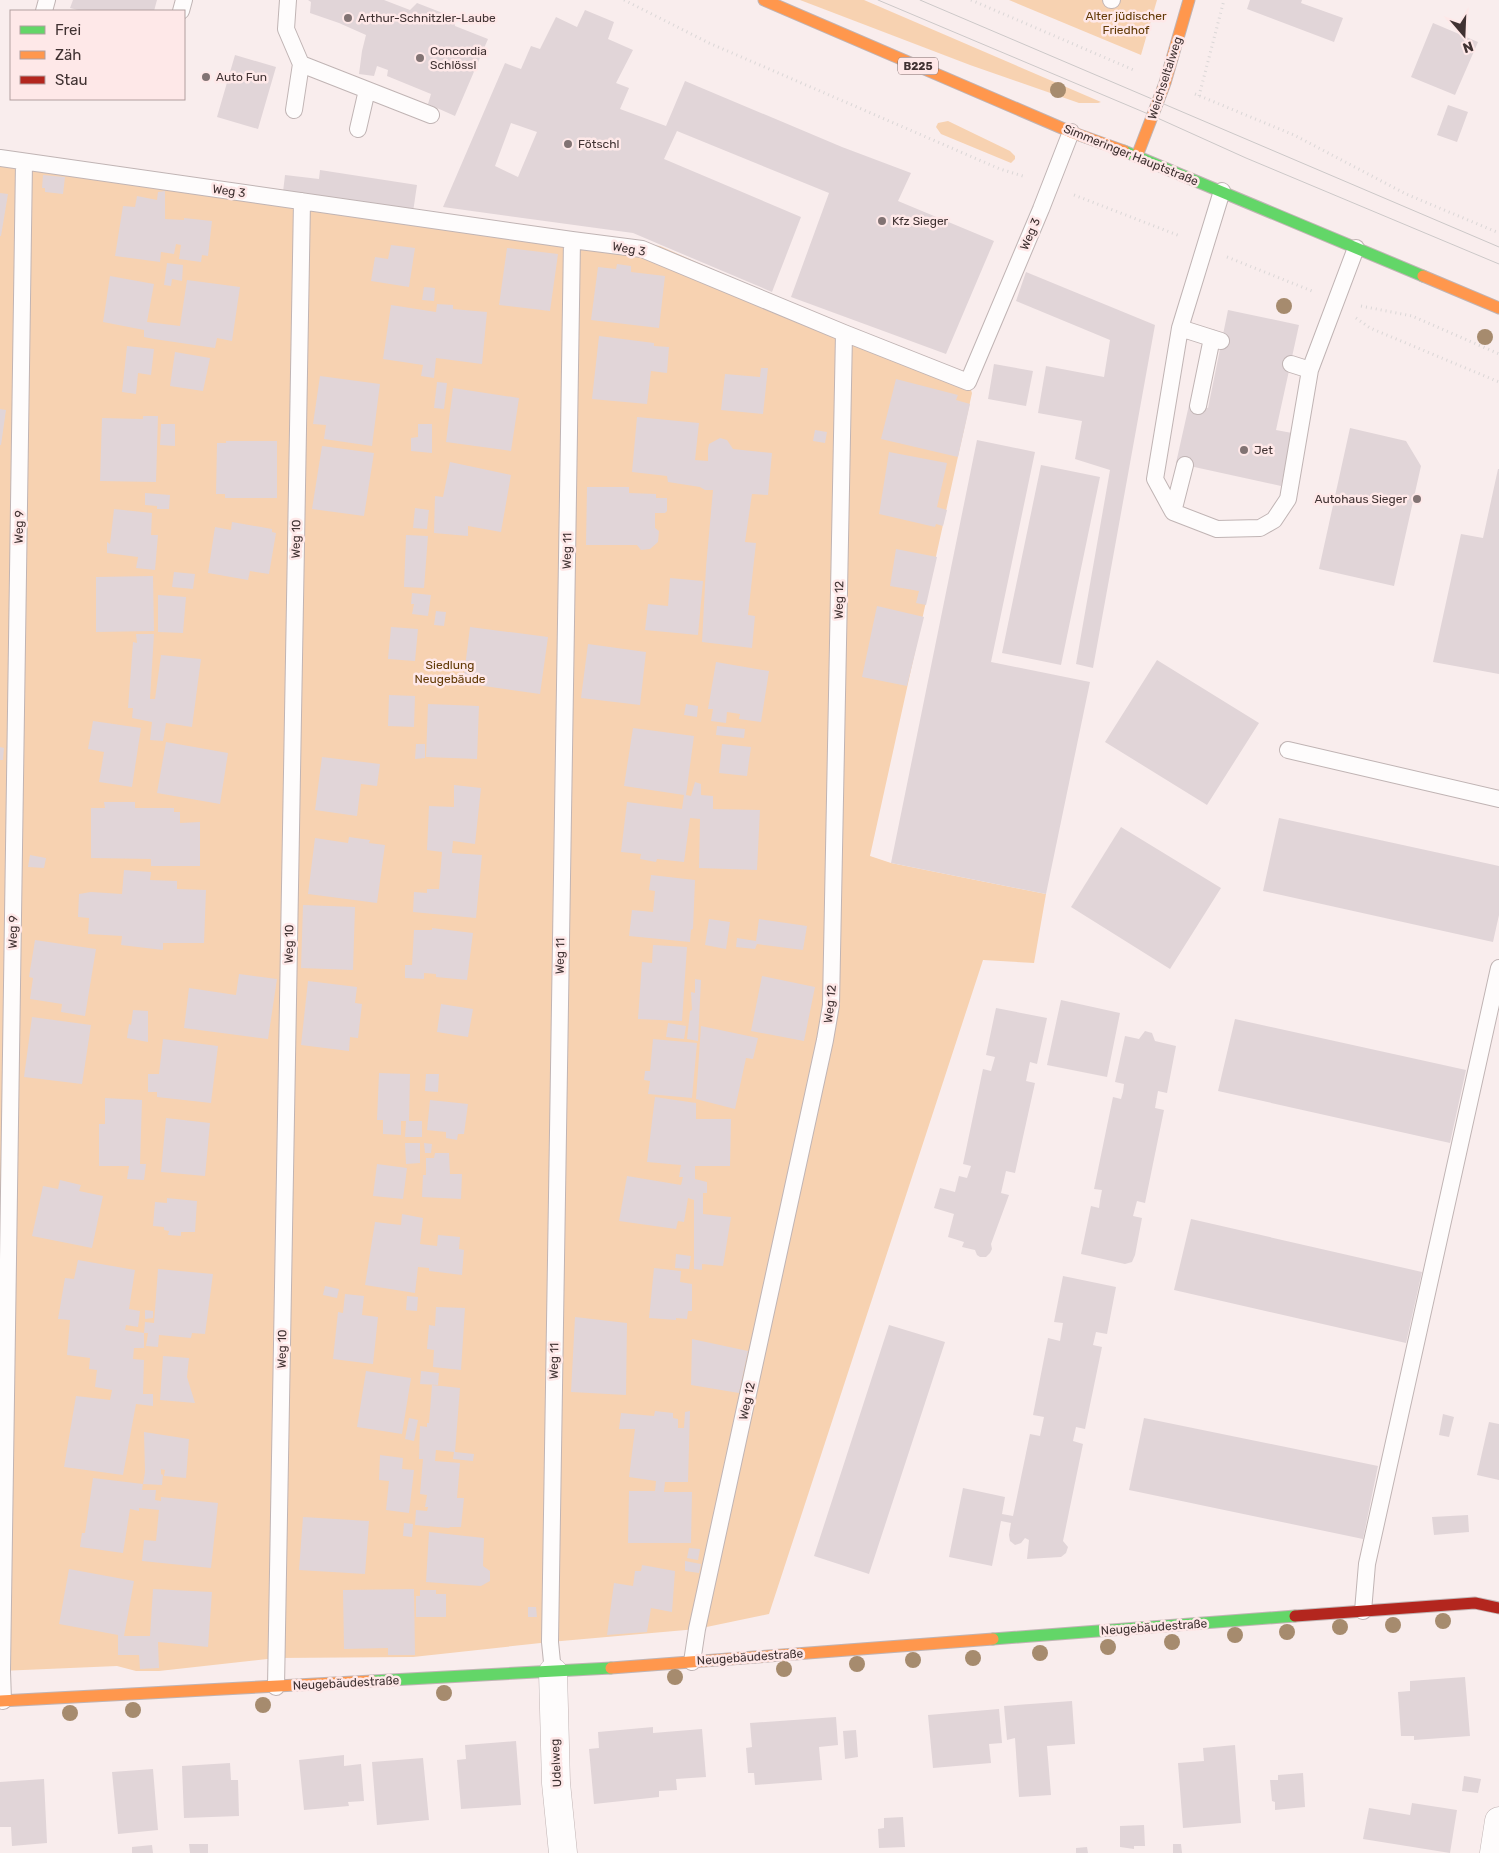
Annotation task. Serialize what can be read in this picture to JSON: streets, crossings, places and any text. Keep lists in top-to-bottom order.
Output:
{
  "streets": {
    "street": [
      "B225",
      "Weichseltalweg",
      "Simmeringer Hauptstraße",
      "Neugebäudestraße",
      "Udelweg"
    ],
    "lane": [
      "Weg 3",
      "Weg 9",
      "Weg 10",
      "Weg 11",
      "Weg 12"
    ]
  },
  "crossings": [
    ["Weichseltalweg", "Simmeringer Hauptstraße"],
    ["Simmeringer Hauptstraße", "Weg 3"],
    ["Weg 3", "Weg 9"],
    ["Weg 3", "Weg 10"],
    ["Weg 3", "Weg 11"],
    ["Weg 3", "Weg 12"],
    ["Weg 9", "Neugebäudestraße"],
    ["Weg 10", "Neugebäudestraße"],
    ["Weg 11", "Neugebäudestraße"],
    ["Weg 11", "Udelweg"],
    ["Weg 12", "Neugebäudestraße"],
    ["Neugebäudestraße", "Udelweg"]
  ],
  "parks": ["Alter jüdischer Friedhof", "Siedlung Neugebäude"],
  "places": [
    "Arthur-Schnitzler-Laube",
    "Concordia Schlössl",
    "Auto Fun",
    "Fötschl",
    "Kfz Sieger",
    "Jet",
    "Autohaus Sieger"
  ],
  "legend": ["Frei", "Zäh", "Stau"],
  "north": "bottom"
}
